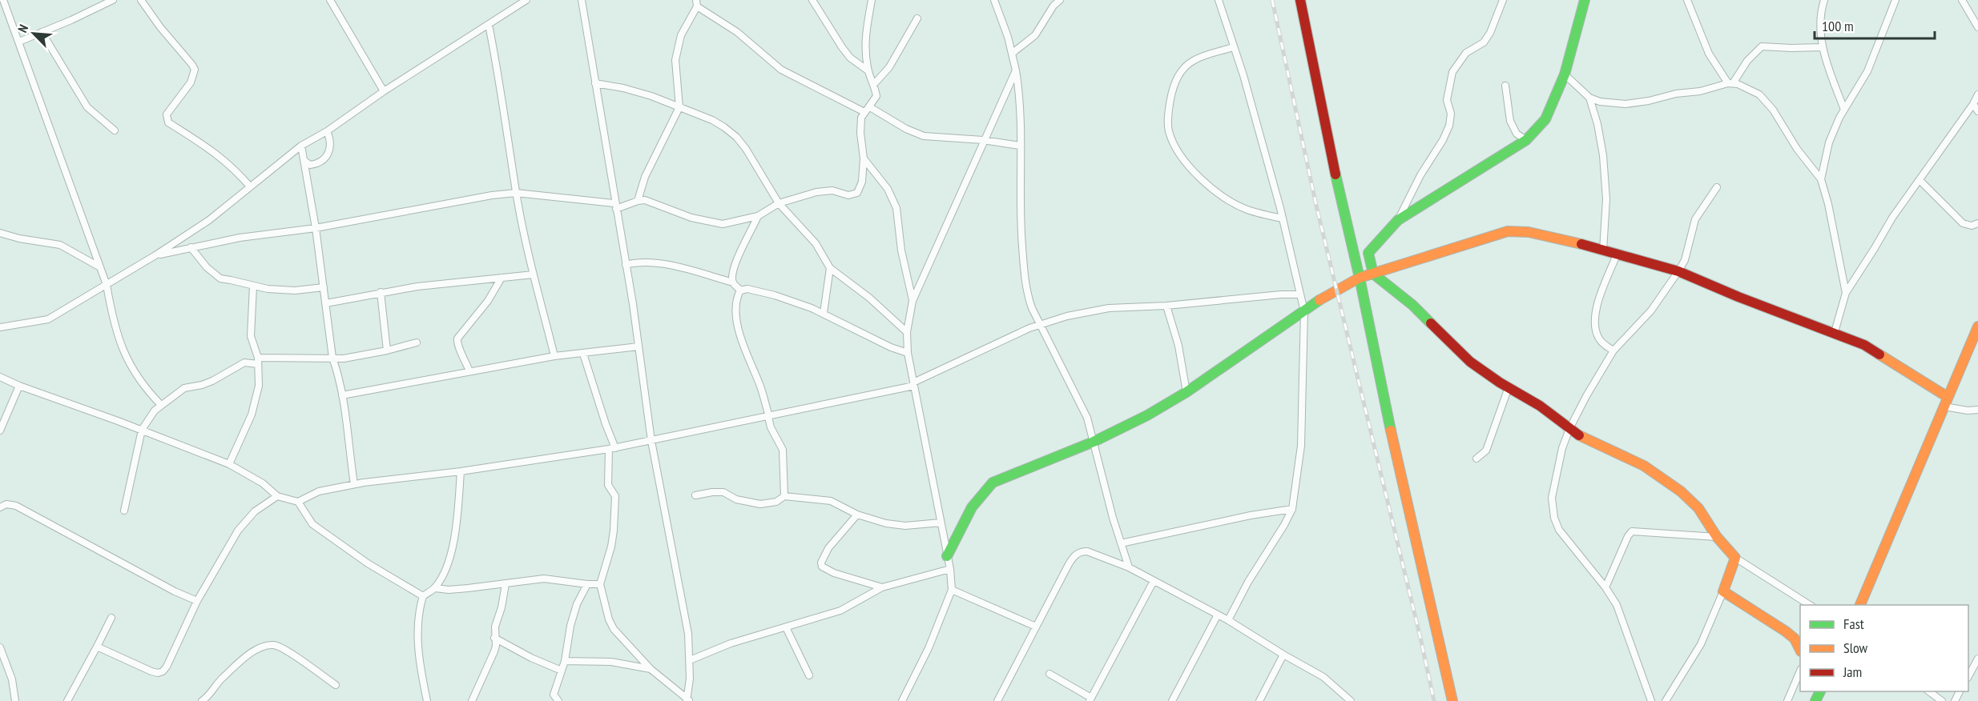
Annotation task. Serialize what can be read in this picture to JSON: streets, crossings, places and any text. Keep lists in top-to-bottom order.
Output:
{
  "legend": ["Fast", "Slow", "Jam"],
  "scale_bar": "100 m",
  "north": "top left"
}
